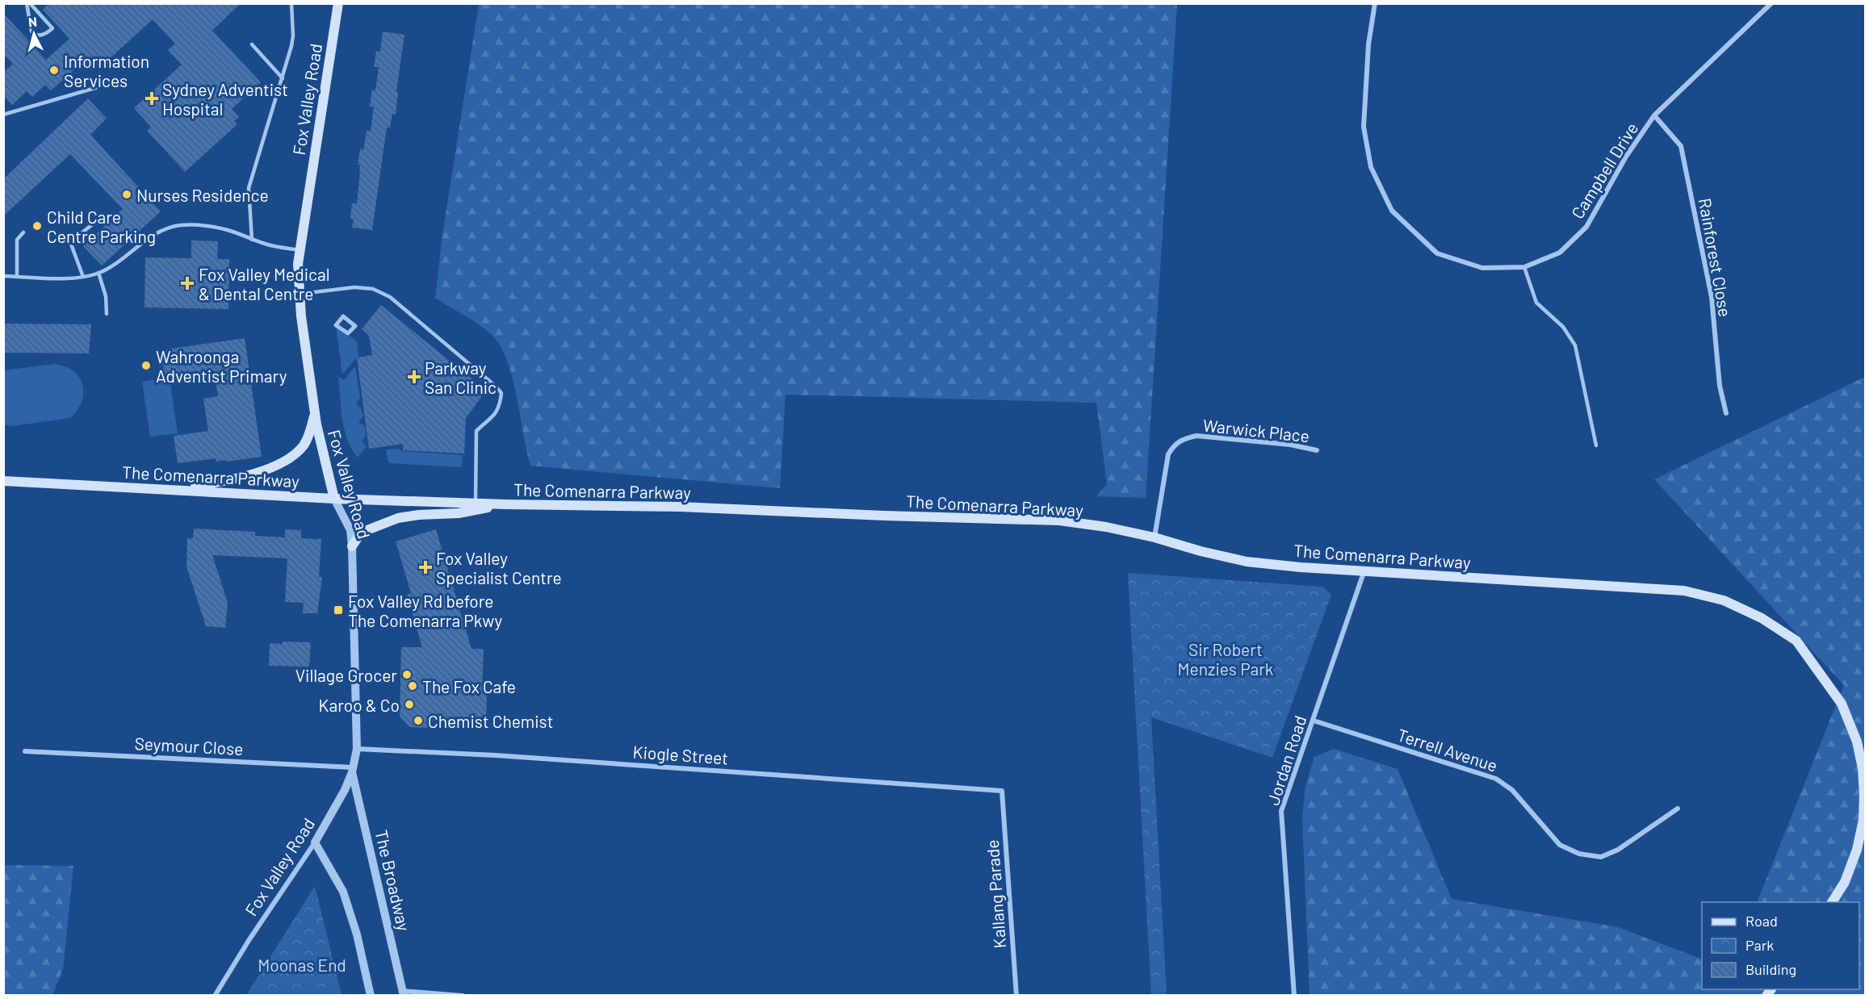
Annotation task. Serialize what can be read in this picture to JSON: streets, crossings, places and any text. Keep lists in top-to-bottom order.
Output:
{
  "streets": {
    "main road": ["Fox Valley Road", "The Comenarra Parkway"],
    "street": [
      "Campbell Drive",
      "Rainforest Close",
      "Warwick Place",
      "Seymour Close",
      "Terrell Avenue",
      "Kiogle Street",
      "Jordan Road",
      "The Broadway",
      "Kallang Parade"
    ]
  },
  "crossings": [
    ["Fox Valley Road", "The Comenarra Parkway"],
    ["Fox Valley Road", "Seymour Close"],
    ["Fox Valley Road", "Kiogle Street"],
    ["Fox Valley Road", "The Broadway"],
    ["Campbell Drive", "Rainforest Close"],
    ["Warwick Place", "The Comenarra Parkway"],
    ["The Comenarra Parkway", "Jordan Road"],
    ["Seymour Close", "The Broadway"],
    ["Terrell Avenue", "Jordan Road"],
    ["Kiogle Street", "Kallang Parade"]
  ],
  "parks": ["Sir Robert Menzies Park", "Moonas End"],
  "places": {
    "other": [
      "Information Services",
      "Nurses Residence",
      "Child Care Centre Parking",
      "Wahroonga Adventist Primary",
      "Village Grocer",
      "The Fox Cafe",
      "Karoo & Co",
      "Chemist Chemist"
    ],
    "health": [
      "Sydney Adventist Hospital",
      "Fox Valley Medical & Dental Centre",
      "Parkway San Clinic",
      "Fox Valley Specialist Centre"
    ],
    "transit": ["Fox Valley Rd before The Comenarra Pkwy"]
  },
  "legend": ["Road", "Park", "Building"],
  "north": "top"
}
